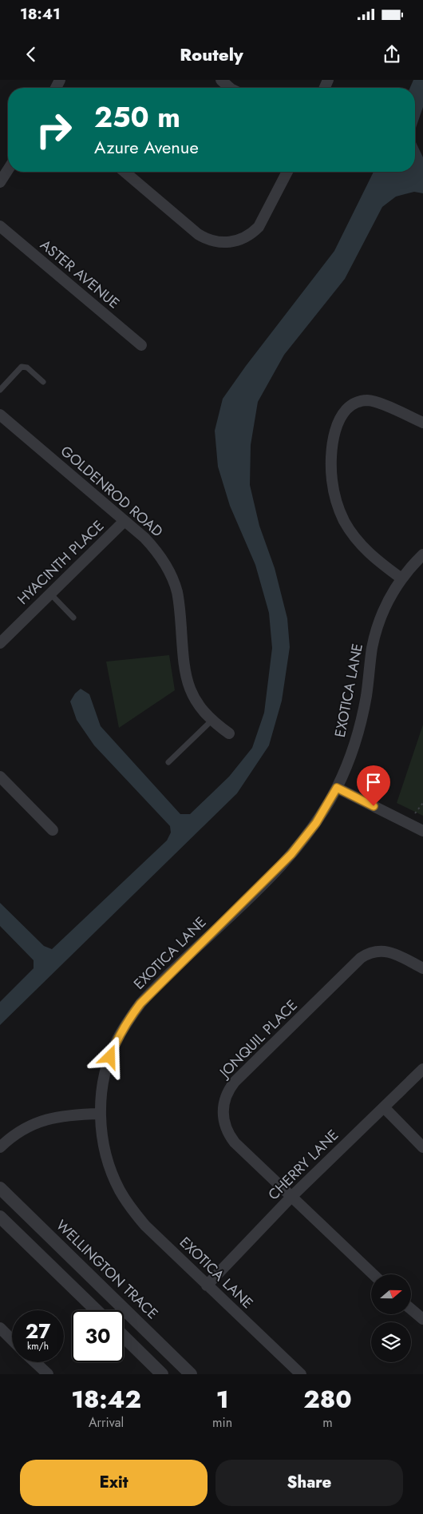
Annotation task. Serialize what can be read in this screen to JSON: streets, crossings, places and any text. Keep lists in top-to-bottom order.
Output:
{
  "streets": {
    "street": [
      "ASTER AVENUE",
      "GOLDENROD ROAD",
      "HYACINTH PLACE",
      "EXOTICA LANE",
      "JONQUIL PLACE",
      "CHERRY LANE",
      "WELLINGTON TRACE"
    ]
  },
  "crossings": [
    ["GOLDENROD ROAD", "HYACINTH PLACE"],
    ["EXOTICA LANE", "CHERRY LANE"],
    ["JONQUIL PLACE", "CHERRY LANE"]
  ],
  "north": "right",
  "page": {
    "status": "18:41",
    "header": "Routely",
    "turn": ["250 m", "Azure Avenue"],
    "speed": "27 km/h",
    "limit": "30",
    "eta": [
      "18:42",
      "Arrival",
      "1",
      "min",
      "280",
      "m"
    ],
    "buttons": ["Exit", "Share"]
  }
}
